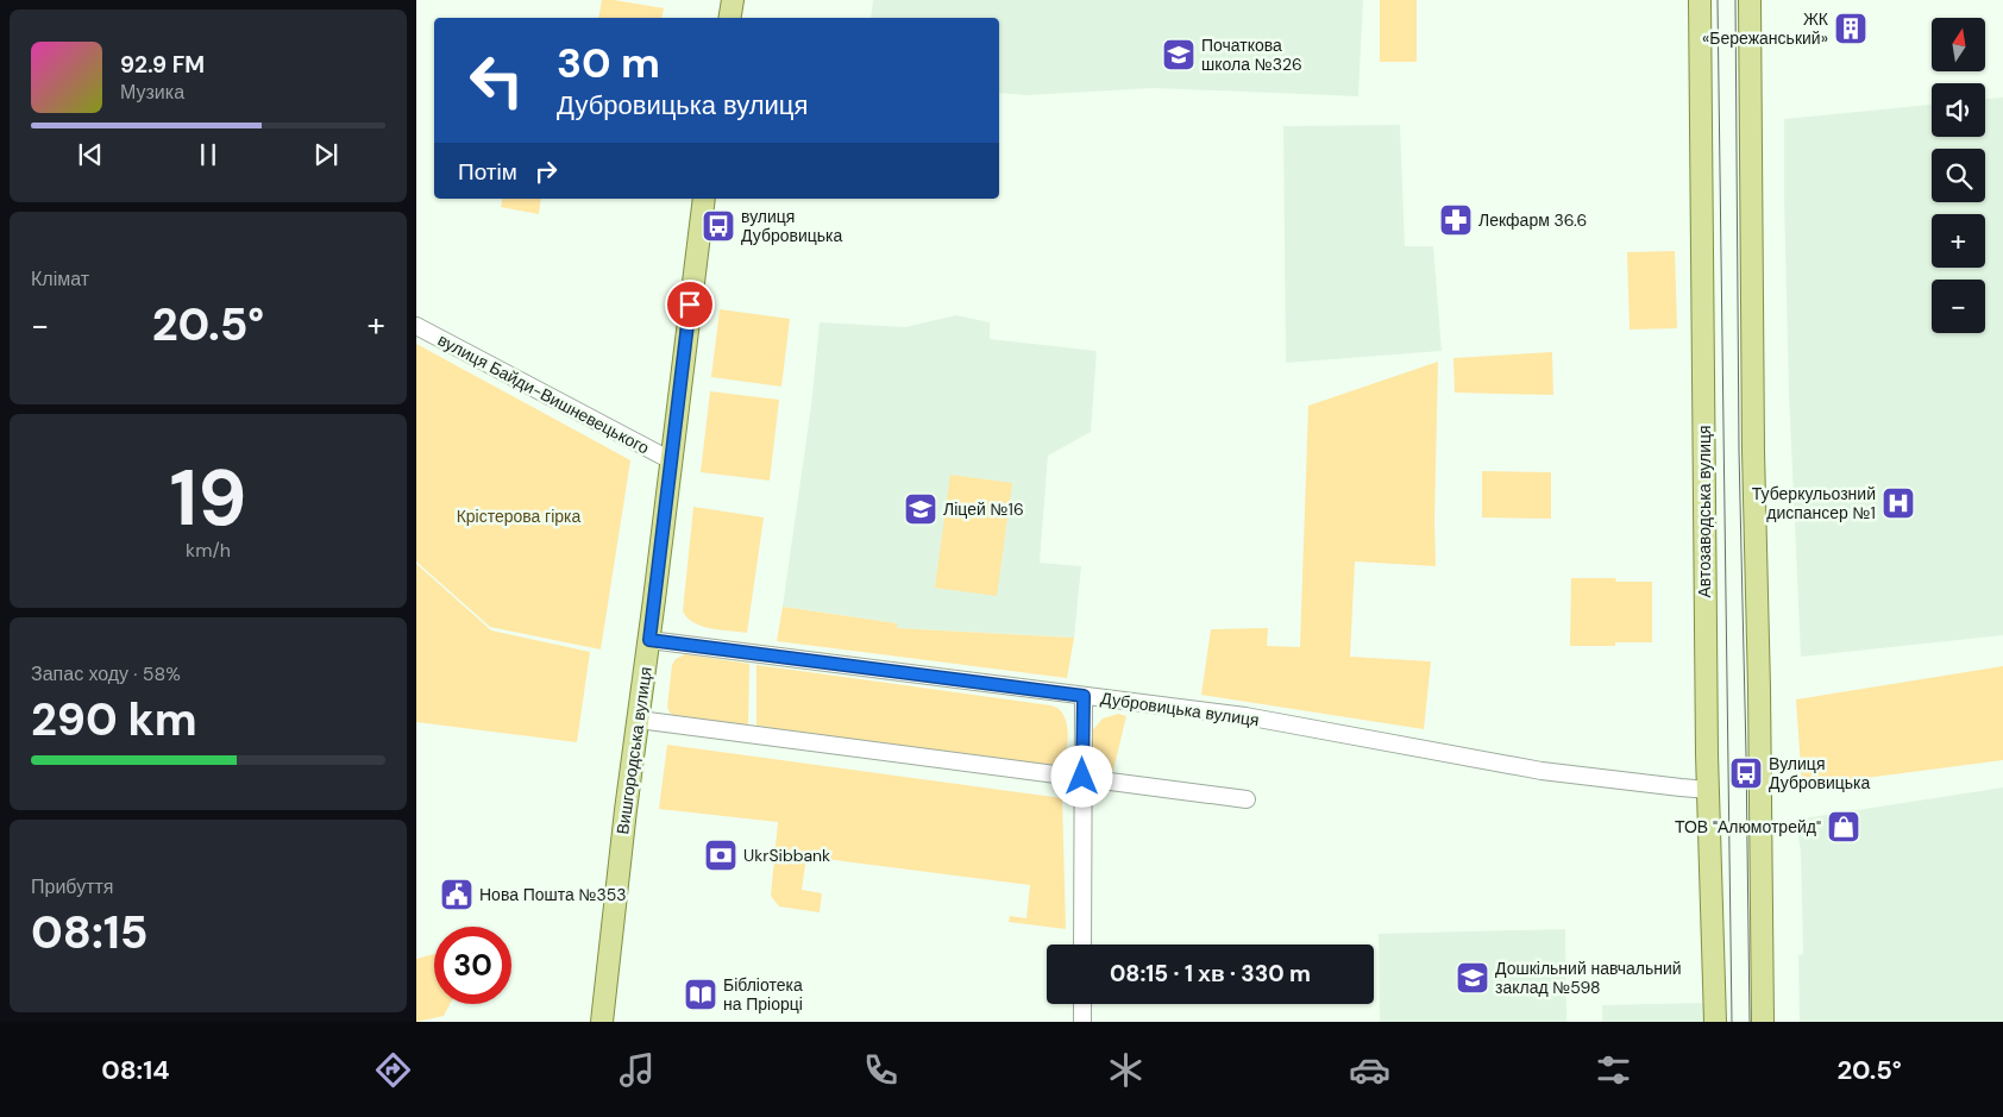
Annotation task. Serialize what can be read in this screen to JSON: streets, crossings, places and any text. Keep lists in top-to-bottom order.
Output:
{
  "streets": {
    "main road": ["Автозаводська вулиця", "Вишгородська вулиця"],
    "street": ["вулиця Байди-Вишневецького", "Дубровицька вулиця"]
  },
  "crossings": [
    ["вулиця Байди-Вишневецького", "Вишгородська вулиця"],
    ["Автозаводська вулиця", "Дубровицька вулиця"],
    ["Дубровицька вулиця", "Вишгородська вулиця"]
  ],
  "parks": ["Крістерова гірка"],
  "places": {
    "building": ["ЖК «Бережанський»"],
    "school or university": ["Початкова школа №326", "Ліцей №16", "Дошкільний навчальний заклад №598"],
    "pharmacy": ["Лекфарм 36.6"],
    "bus stop": ["вулиця Дубровицька", "Вулиця Дубровицька"],
    "hospital": ["Туберкульозний диспансер №1"],
    "shop": ["ТОВ \"Алюмотрейд\""],
    "bank": ["UkrSibbank"],
    "public building": ["Нова Пошта №353"],
    "library": ["Бібліотека на Пріорці"]
  },
  "north": "top",
  "page": {
    "map_buttons": ["+", "−"],
    "turn": ["30 m", "Дубровицька вулиця"],
    "song": ["92.9 FM", "Музика"],
    "then": "Потім",
    "tile": [
      "Клімат",
      ["19", "km/h"],
      ["Запас ходу · 58%", "290 km"],
      ["Прибуття", "08:15"]
    ],
    "heat": ["−", "20.5°", "+"],
    "limit": "30",
    "trip": "08:15 · 1 хв · 330 m",
    "tabs": ["08:14", "20.5°"]
  }
}
